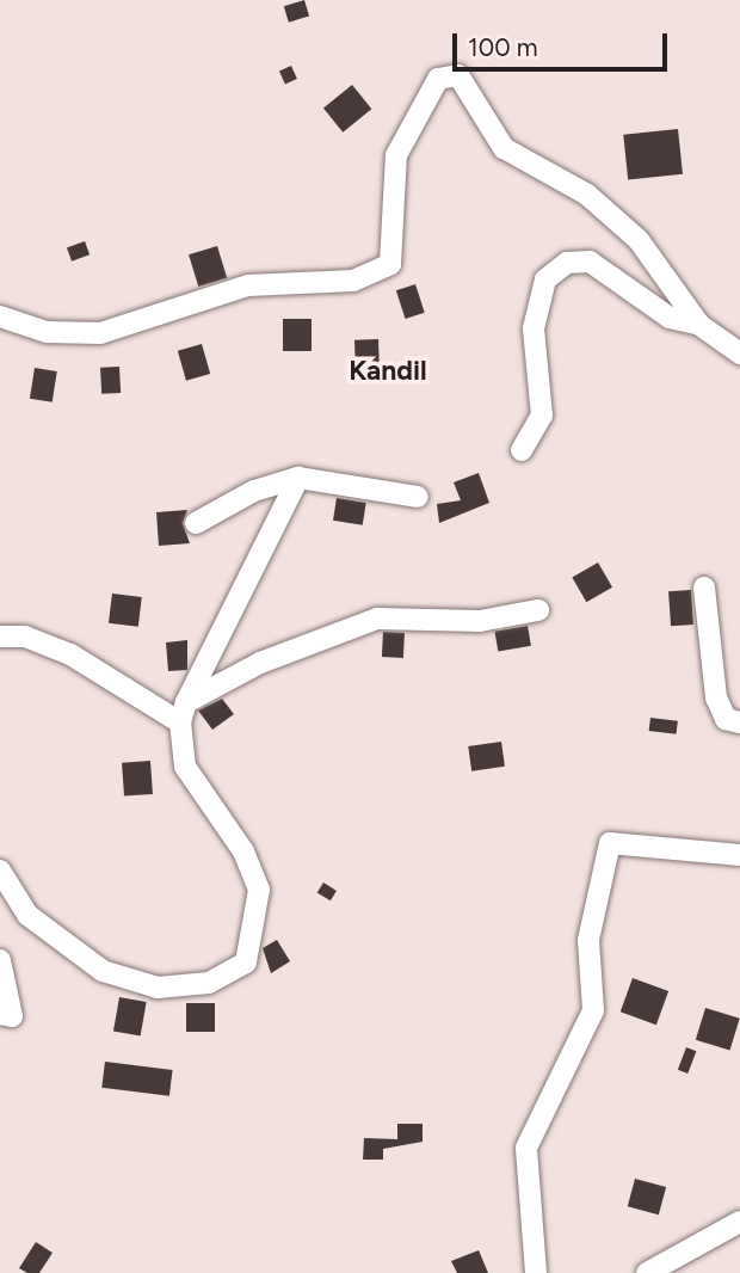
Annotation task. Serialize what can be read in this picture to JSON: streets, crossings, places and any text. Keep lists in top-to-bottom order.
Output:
{
  "districts": ["Kandil"],
  "scale_bar": "100 m"
}
